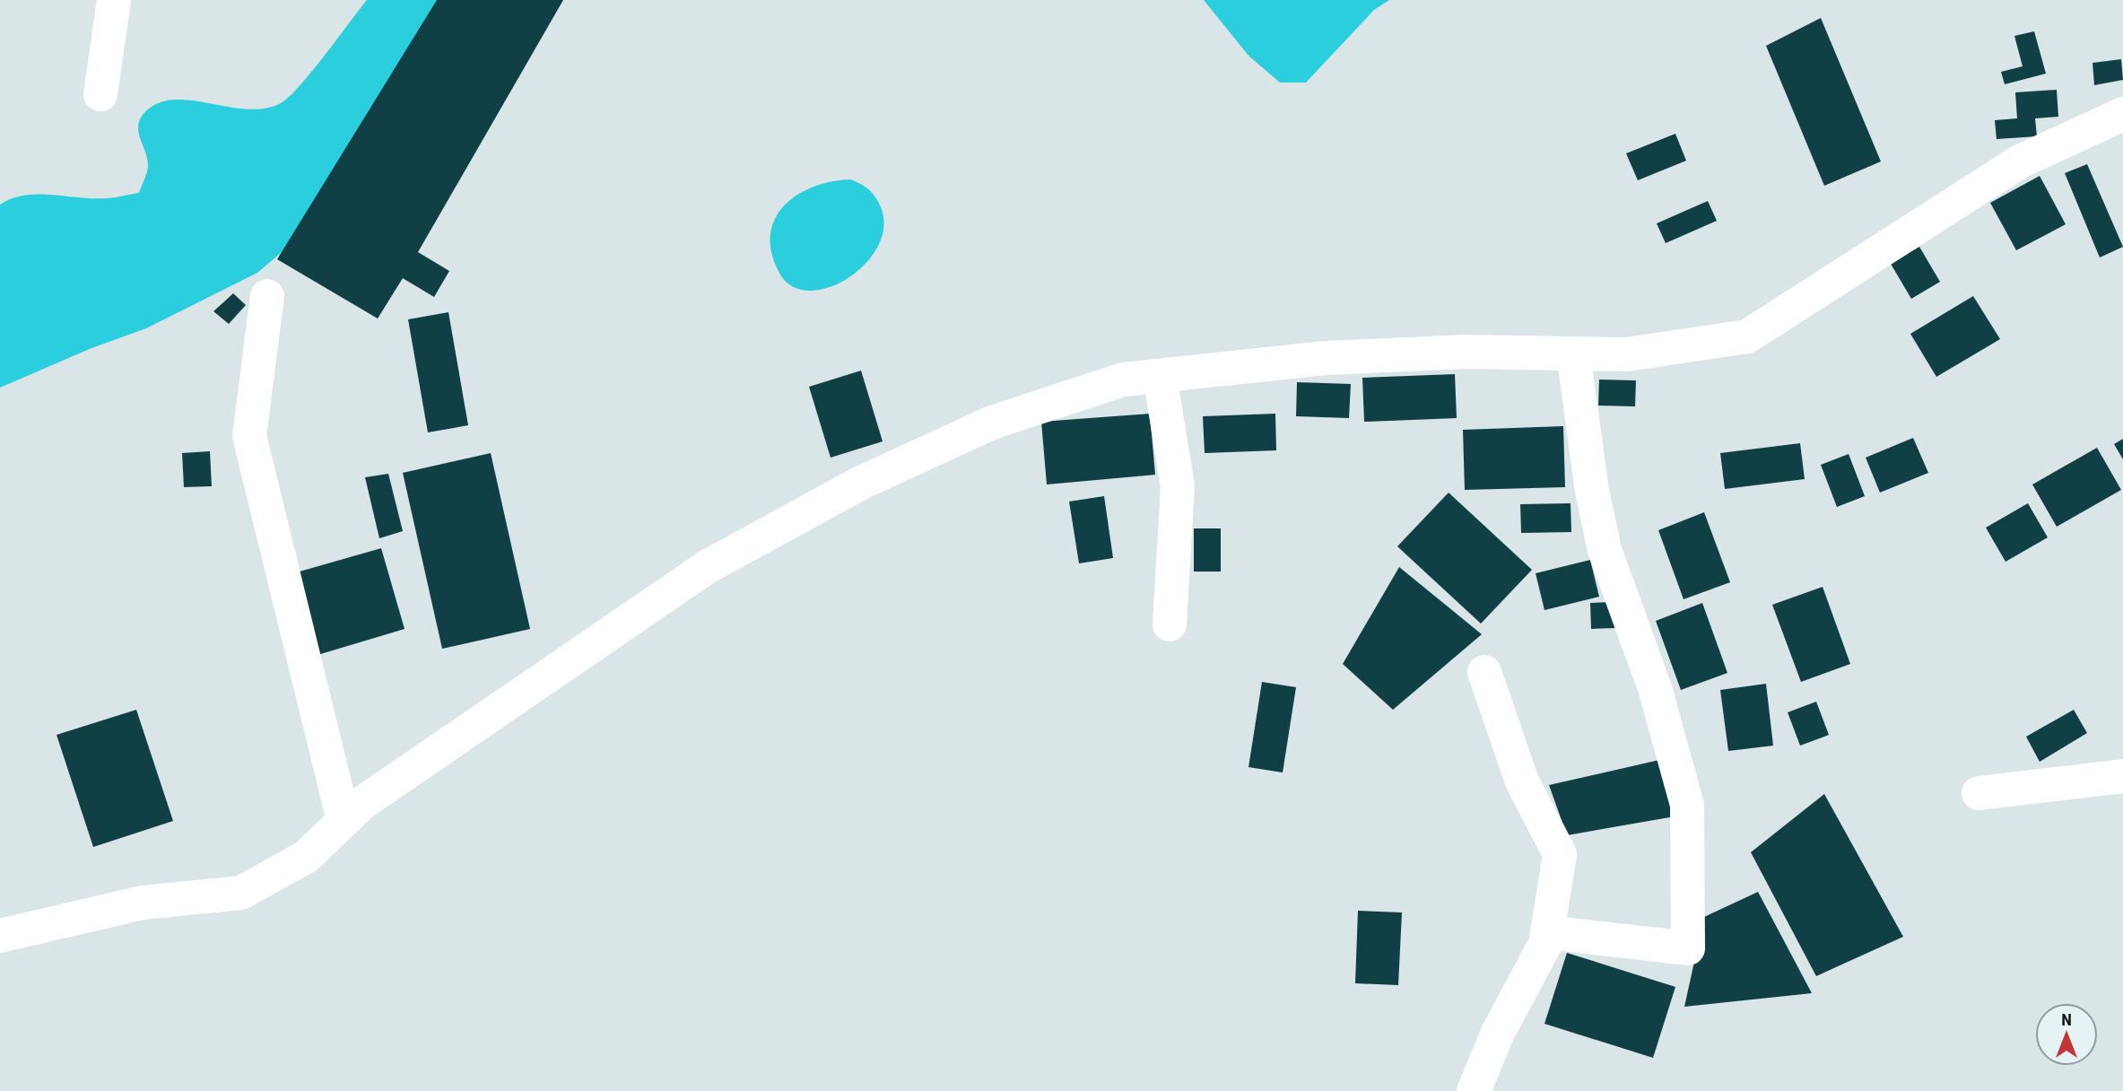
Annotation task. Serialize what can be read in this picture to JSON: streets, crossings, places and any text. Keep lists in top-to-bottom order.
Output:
{
  "north": "top"
}
